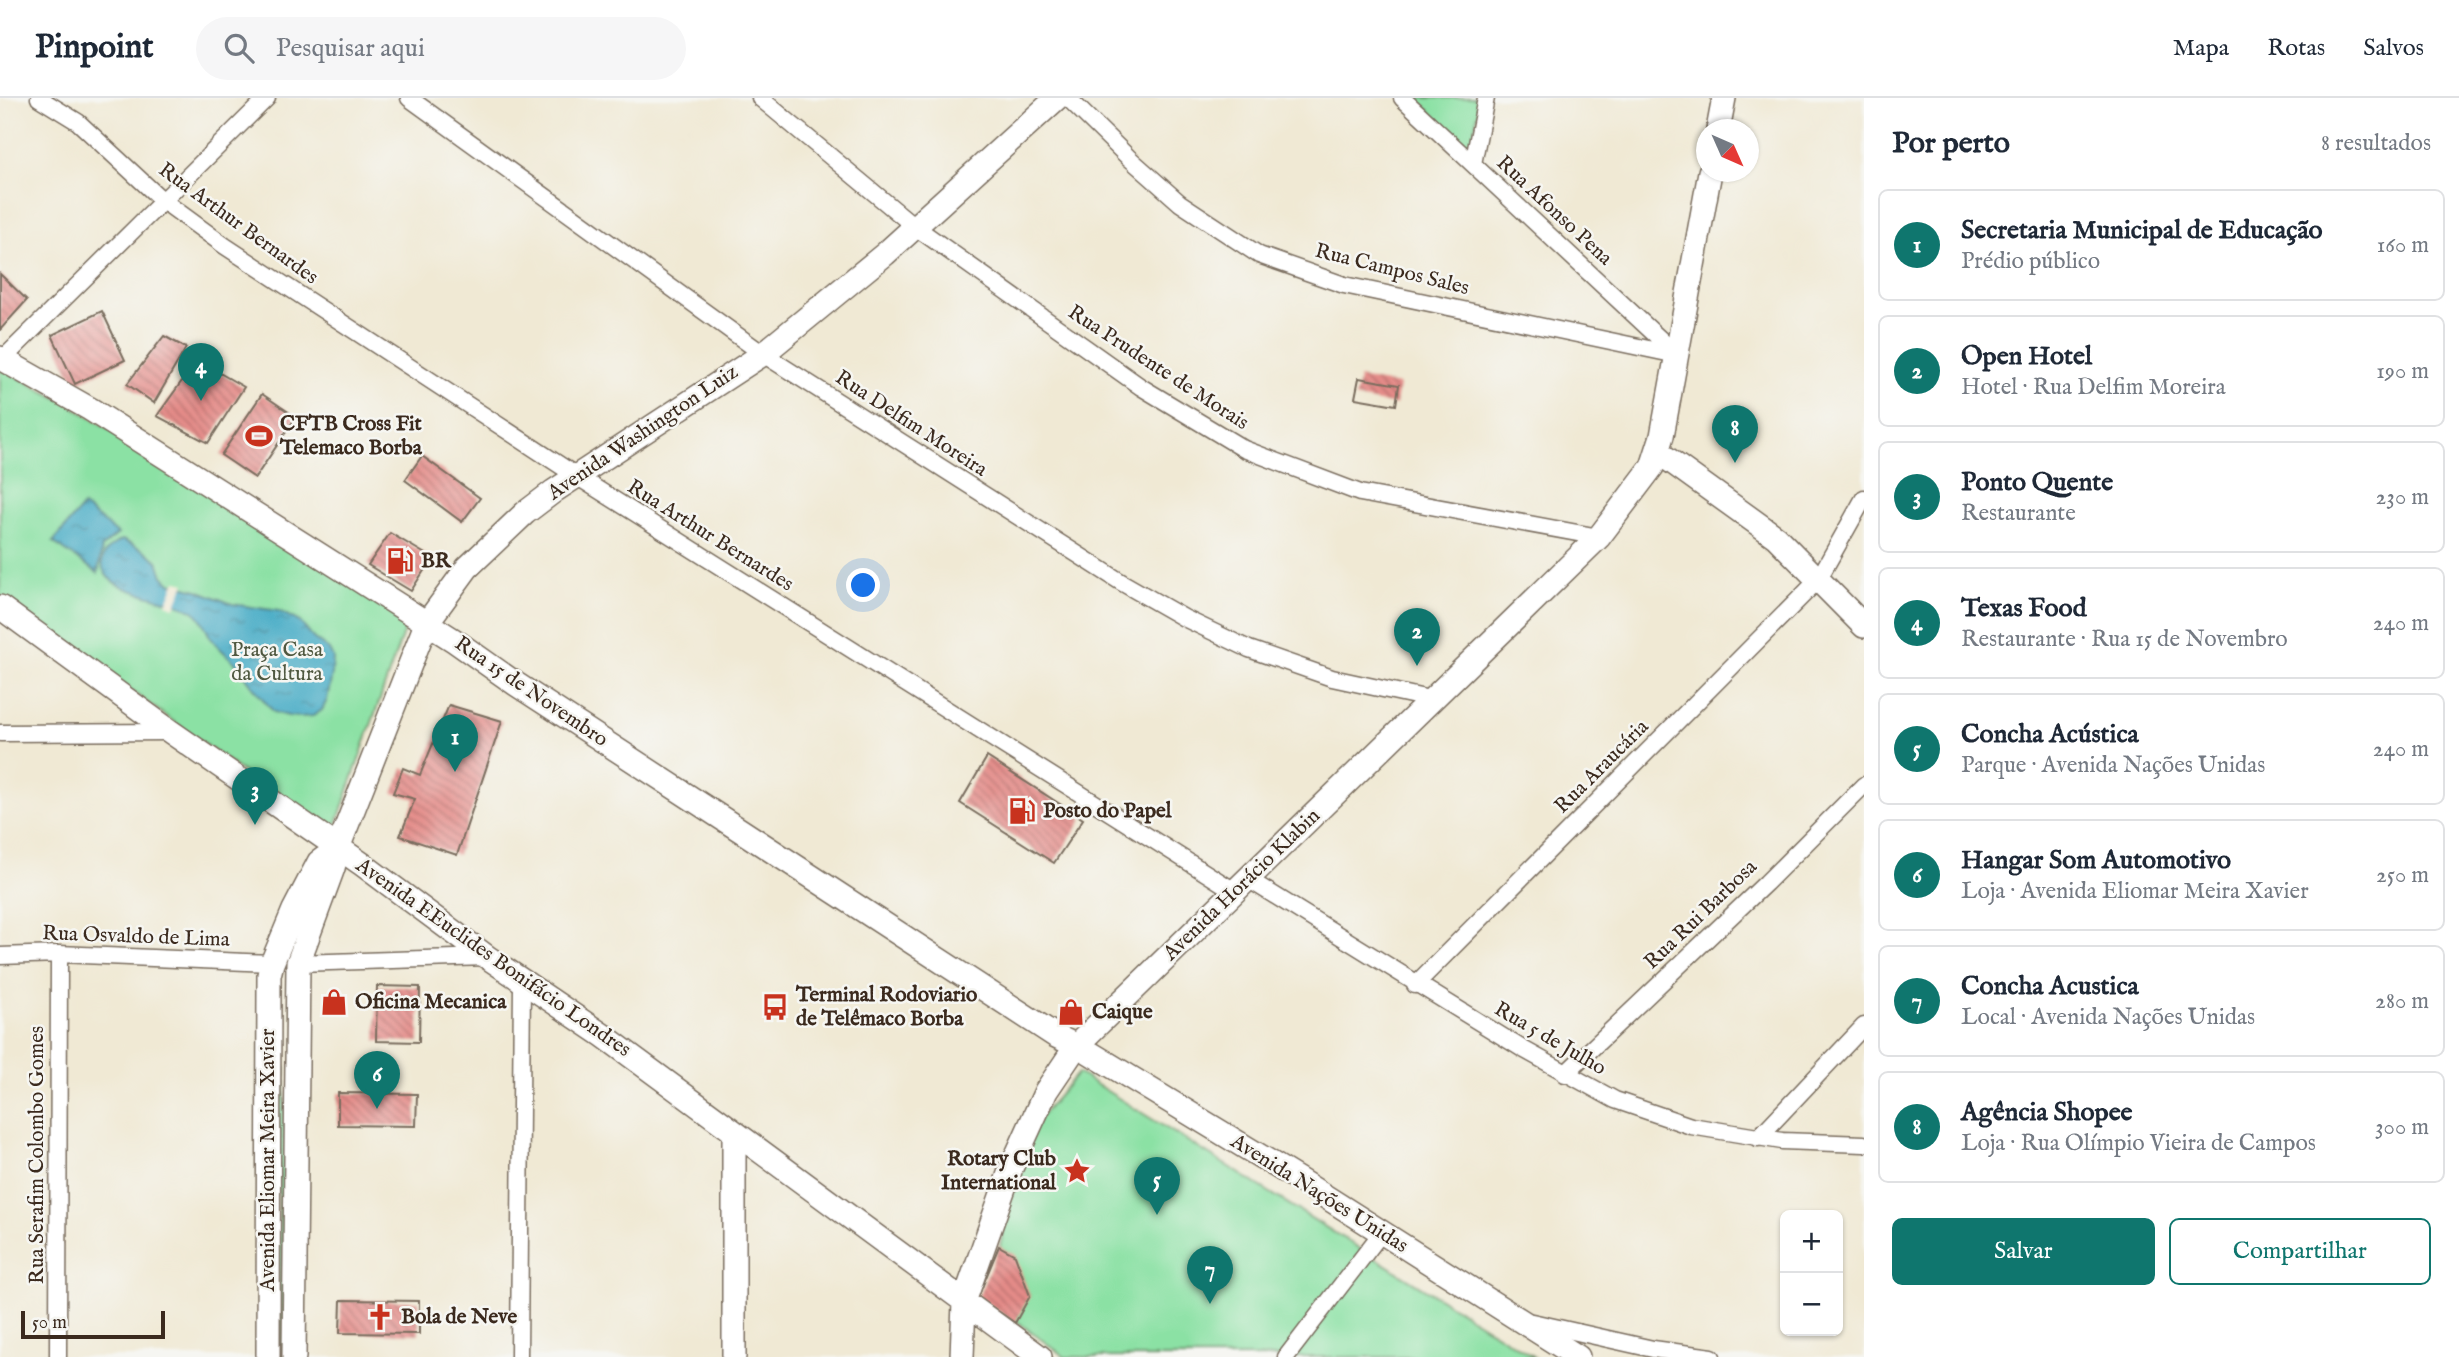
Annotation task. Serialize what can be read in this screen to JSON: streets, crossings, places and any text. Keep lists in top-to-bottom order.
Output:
{
  "streets": {
    "main road": [
      "Avenida Washington Luiz",
      "Rua 15 de Novembro",
      "Avenida Horácio Klabin",
      "Avenida EEuclides Bonifácio Londres",
      "Avenida Eliomar Meira Xavier",
      "Avenida Nações Unidas"
    ],
    "street": [
      "Rua Afonso Pena",
      "Rua Arthur Bernardes",
      "Rua Campos Sales",
      "Rua Prudente de Morais",
      "Rua Delfim Moreira",
      "Rua Araucária",
      "Rua Rui Barbosa",
      "Rua Osvaldo de Lima",
      "Rua 5 de Julho",
      "Rua Serafim Colombo Gomes"
    ]
  },
  "crossings": [
    ["Rua Afonso Pena", "Rua Campos Sales"],
    ["Rua Afonso Pena", "Avenida Horácio Klabin"],
    ["Rua Arthur Bernardes", "Avenida Washington Luiz"],
    ["Rua Arthur Bernardes", "Avenida Horácio Klabin"],
    ["Rua Arthur Bernardes", "Rua 5 de Julho"],
    ["Rua Campos Sales", "Avenida Horácio Klabin"],
    ["Rua Prudente de Morais", "Avenida Washington Luiz"],
    ["Rua Prudente de Morais", "Avenida Horácio Klabin"],
    ["Rua Delfim Moreira", "Avenida Washington Luiz"],
    ["Rua Delfim Moreira", "Avenida Horácio Klabin"],
    ["Avenida Washington Luiz", "Rua 15 de Novembro"],
    ["Avenida Washington Luiz", "Rua Osvaldo de Lima"],
    ["Avenida Washington Luiz", "Avenida EEuclides Bonifácio Londres"],
    ["Avenida Washington Luiz", "Avenida Eliomar Meira Xavier"],
    ["Rua 15 de Novembro", "Avenida Horácio Klabin"],
    ["Rua 15 de Novembro", "Avenida Nações Unidas"],
    ["Rua Araucária", "Rua 5 de Julho"],
    ["Avenida Horácio Klabin", "Avenida EEuclides Bonifácio Londres"],
    ["Avenida Horácio Klabin", "Rua 5 de Julho"],
    ["Avenida Horácio Klabin", "Avenida Nações Unidas"],
    ["Rua Rui Barbosa", "Rua 5 de Julho"],
    ["Rua Osvaldo de Lima", "Rua Serafim Colombo Gomes"],
    ["Rua Osvaldo de Lima", "Avenida Eliomar Meira Xavier"]
  ],
  "parks": ["Praça Casa da Cultura"],
  "places": {
    "sports": ["CFTB Cross Fit Telemaco Borba"],
    "fuel station": ["BR", "Posto do Papel"],
    "shop": ["Oficina Mecanica", "Caique"],
    "bus stop": ["Terminal Rodoviario de Telêmaco Borba"],
    "place": ["Rotary Club International"],
    "church": ["Bola de Neve"]
  },
  "scale_bar": "50 m",
  "north": "bottom right",
  "page": {
    "header": "Pinpoint",
    "search": "Pesquisar aqui",
    "nav": ["Mapa", "Rotas", "Salvos"],
    "heading": ["Por perto", "8 resultados"],
    "list": [
      {
        "mark": "1",
        "name": "Secretaria Municipal de Educação",
        "note": "Prédio público",
        "value": "160 m"
      },
      {
        "mark": "2",
        "name": "Open Hotel",
        "note": "Hotel · Rua Delfim Moreira",
        "value": "190 m"
      },
      {
        "mark": "3",
        "name": "Ponto Quente",
        "note": "Restaurante",
        "value": "230 m"
      },
      {
        "mark": "4",
        "name": "Texas Food",
        "note": "Restaurante · Rua 15 de Novembro",
        "value": "240 m"
      },
      {
        "mark": "5",
        "name": "Concha Acústica",
        "note": "Parque · Avenida Nações Unidas",
        "value": "240 m"
      },
      {
        "mark": "6",
        "name": "Hangar Som Automotivo",
        "note": "Loja · Avenida Eliomar Meira Xavier",
        "value": "250 m"
      },
      {
        "mark": "7",
        "name": "Concha Acustica",
        "note": "Local · Avenida Nações Unidas",
        "value": "280 m"
      },
      {
        "mark": "8",
        "name": "Agência Shopee",
        "note": "Loja · Rua Olímpio Vieira de Campos",
        "value": "300 m"
      }
    ],
    "pins": [
      "4",
      "8",
      "2",
      "1",
      "3",
      "6",
      "5",
      "7"
    ],
    "buttons": ["Salvar", "Compartilhar"],
    "map_buttons": ["+", "−"],
    "scale": "50 m"
  }
}
